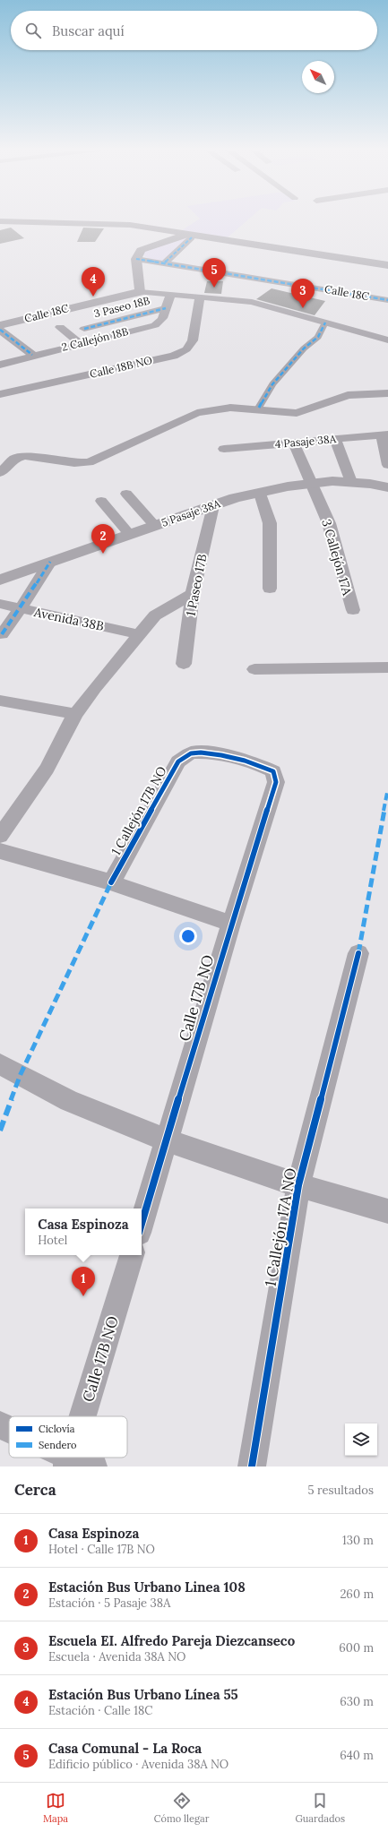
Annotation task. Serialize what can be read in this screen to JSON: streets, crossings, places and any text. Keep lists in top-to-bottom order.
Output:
{
  "streets": {
    "street": [
      "Calle 18C",
      "3 Paseo 18B",
      "2 Callejón 18B",
      "Calle 18B NO",
      "4 Pasaje 38A",
      "5 Pasaje 38A",
      "3 Callejón 17A",
      "1 Paseo 17B",
      "Avenida 38B",
      "1 Callejón 17B NO",
      "Calle 17B NO",
      "1 Callejón 17A NO"
    ]
  },
  "crossings": [
    ["Calle 18C", "2 Callejón 18B"],
    ["Calle 18C", "Calle 18B NO"],
    ["3 Paseo 18B", "2 Callejón 18B"],
    ["4 Pasaje 38A", "3 Callejón 17A"],
    ["5 Pasaje 38A", "3 Callejón 17A"],
    ["5 Pasaje 38A", "1 Paseo 17B"],
    ["1 Callejón 17B NO", "Calle 17B NO"]
  ],
  "legend": ["Ciclovía", "Sendero"],
  "north": "top left",
  "page": {
    "search": "Buscar aquí",
    "pins": [
      "5",
      "4",
      "3",
      "2",
      "1"
    ],
    "popup": ["Casa Espinoza", "Hotel"],
    "heading": ["Cerca", "5 resultados"],
    "list": [
      {
        "mark": "1",
        "name": "Casa Espinoza",
        "note": "Hotel · Calle 17B NO",
        "value": "130 m"
      },
      {
        "mark": "2",
        "name": "Estación Bus Urbano Linea 108",
        "note": "Estación · 5 Pasaje 38A",
        "value": "260 m"
      },
      {
        "mark": "3",
        "name": "Escuela EI. Alfredo Pareja Diezcanseco",
        "note": "Escuela · Avenida 38A NO",
        "value": "600 m"
      },
      {
        "mark": "4",
        "name": "Estación Bus Urbano Línea 55",
        "note": "Estación · Calle 18C",
        "value": "630 m"
      },
      {
        "mark": "5",
        "name": "Casa Comunal - La Roca",
        "note": "Edificio público · Avenida 38A NO",
        "value": "640 m"
      }
    ],
    "nav": ["Mapa", "Cómo llegar", "Guardados"]
  }
}
